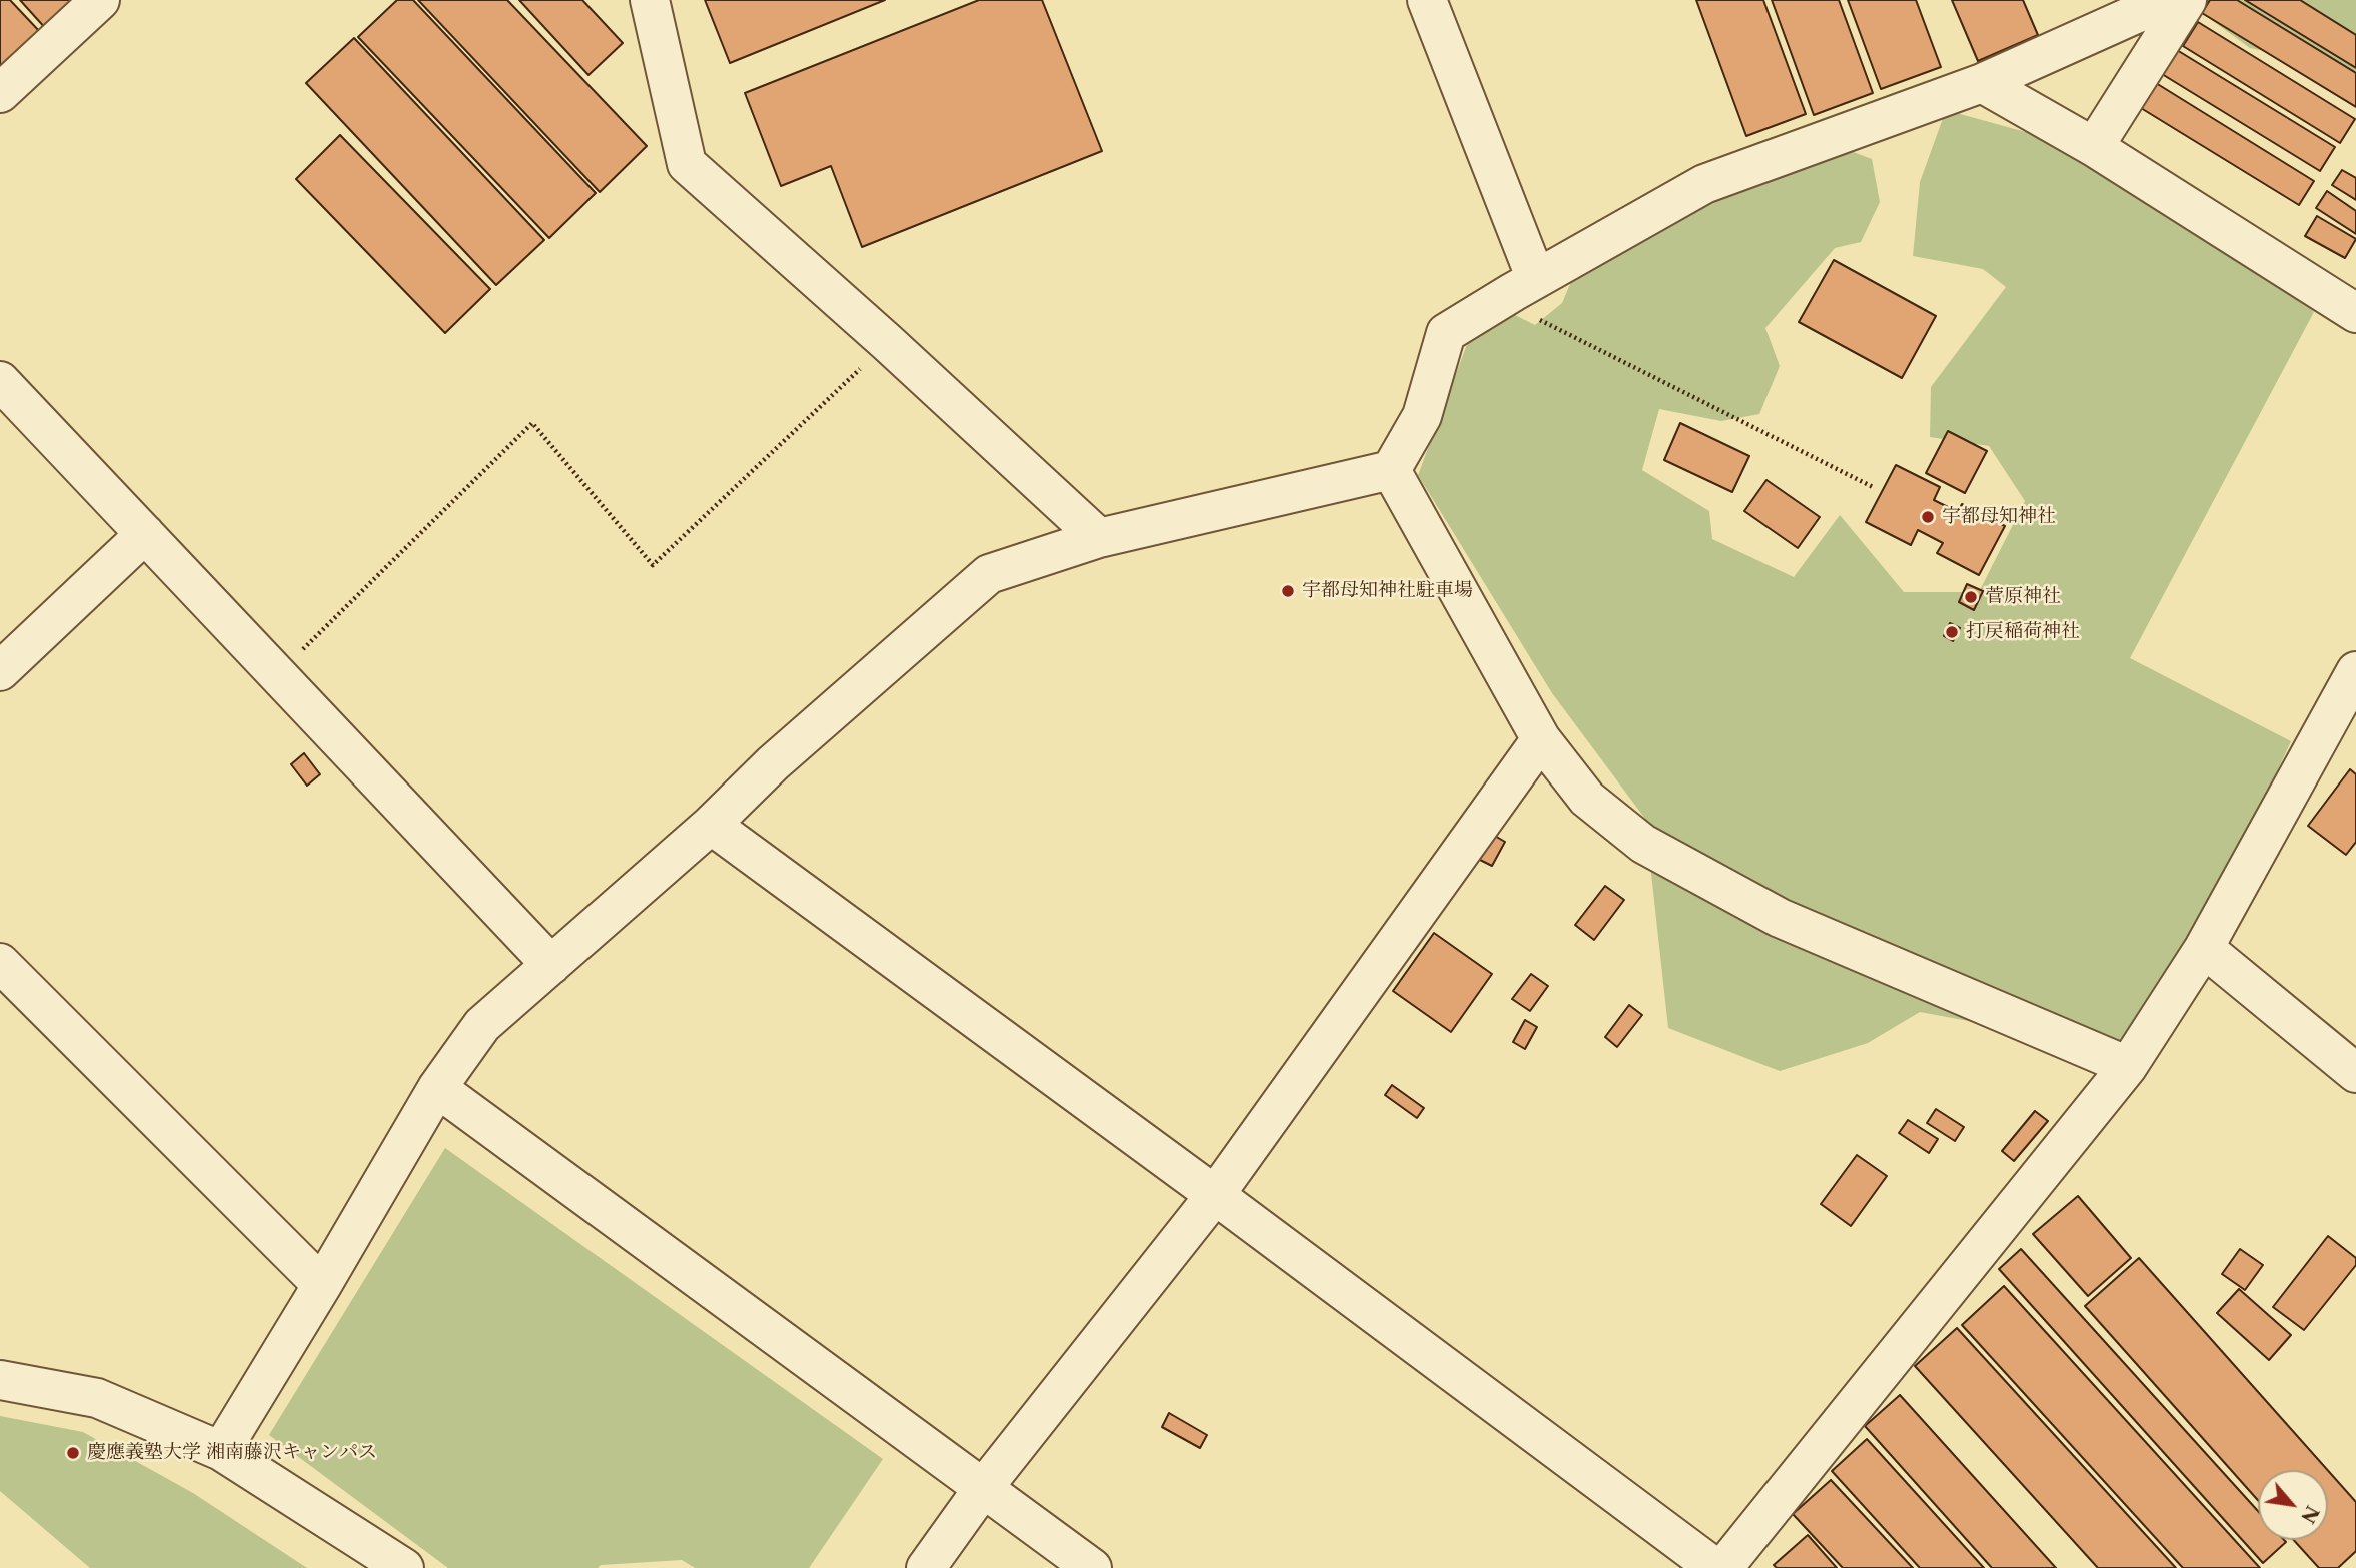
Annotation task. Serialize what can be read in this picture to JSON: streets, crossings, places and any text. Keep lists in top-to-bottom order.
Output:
{
  "places": [
    "宇都母知神社",
    "宇都母知神社駐車場",
    "菅原神社",
    "打戻稲荷神社",
    "慶應義塾大学 湘南藤沢キャンパス"
  ],
  "north": "bottom right"
}
